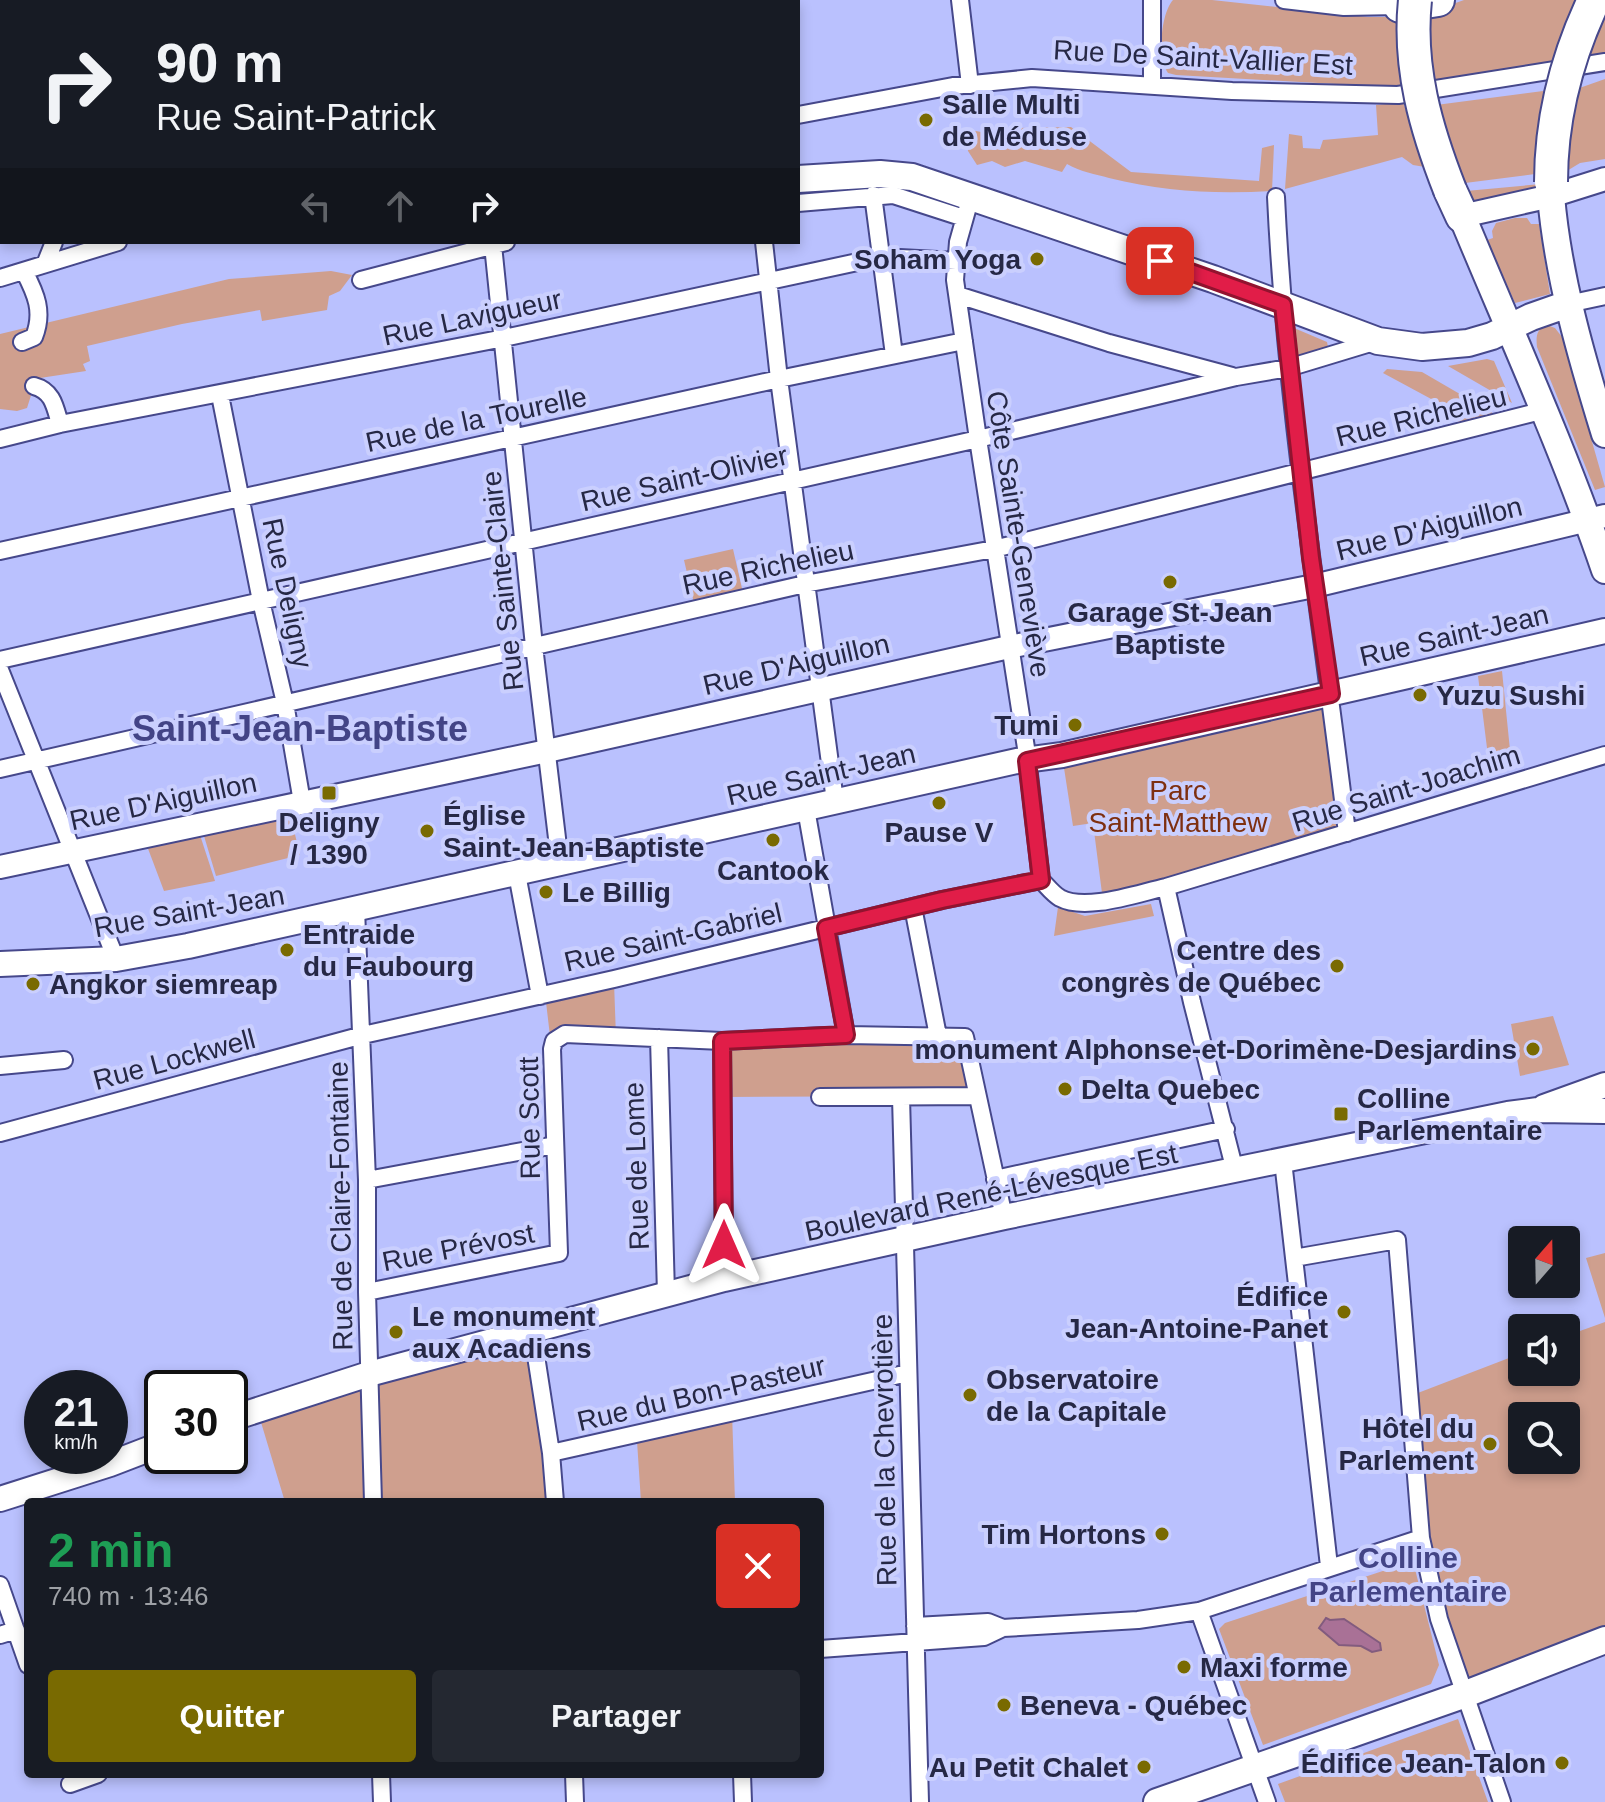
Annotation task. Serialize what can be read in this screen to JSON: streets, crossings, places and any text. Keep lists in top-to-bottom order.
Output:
{
  "streets": {
    "main road": ["Rue Saint-Jean", "Boulevard René-Lévesque Est"],
    "street": [
      "Rue De Saint-Vallier Est",
      "Rue Lavigueur",
      "Rue Richelieu",
      "Rue de la Tourelle",
      "Rue Saint-Olivier",
      "Rue D'Aiguillon",
      "Côte Sainte-Geneviève",
      "Rue Sainte-Claire",
      "Rue Deligny",
      "Rue Saint-Joachim",
      "Rue Saint-Gabriel",
      "Rue Lockwell",
      "Rue Scott",
      "Rue de Lome",
      "Rue de Claire-Fontaine",
      "Rue Prévost",
      "Rue du Bon-Pasteur",
      "Rue de la Chevrotière"
    ]
  },
  "crossings": [
    ["Rue Lavigueur", "Côte Sainte-Geneviève"],
    ["Rue Lavigueur", "Rue Sainte-Claire"],
    ["Rue Lavigueur", "Rue Deligny"],
    ["Rue Richelieu", "Côte Sainte-Geneviève"],
    ["Rue Richelieu", "Rue Sainte-Claire"],
    ["Rue Richelieu", "Rue Deligny"],
    ["Rue de la Tourelle", "Côte Sainte-Geneviève"],
    ["Rue de la Tourelle", "Rue Sainte-Claire"],
    ["Rue de la Tourelle", "Rue Deligny"],
    ["Rue Saint-Olivier", "Côte Sainte-Geneviève"],
    ["Rue Saint-Olivier", "Rue Sainte-Claire"],
    ["Rue Saint-Olivier", "Rue Deligny"],
    ["Rue D'Aiguillon", "Côte Sainte-Geneviève"],
    ["Rue D'Aiguillon", "Rue Sainte-Claire"],
    ["Rue D'Aiguillon", "Rue Deligny"],
    ["Côte Sainte-Geneviève", "Rue Saint-Jean"],
    ["Côte Sainte-Geneviève", "Rue Saint-Joachim"],
    ["Côte Sainte-Geneviève", "Rue Saint-Gabriel"],
    ["Rue Sainte-Claire", "Rue Saint-Jean"],
    ["Rue Saint-Jean", "Rue de Claire-Fontaine"],
    ["Rue Saint-Joachim", "Rue Saint-Gabriel"],
    ["Rue Saint-Gabriel", "Rue Lockwell"],
    ["Rue Saint-Gabriel", "Rue de Claire-Fontaine"],
    ["Rue Lockwell", "Rue de Claire-Fontaine"],
    ["Rue Scott", "Rue de Lome"],
    ["Rue Scott", "Rue Prévost"],
    ["Rue de Lome", "Boulevard René-Lévesque Est"],
    ["Boulevard René-Lévesque Est", "Rue de Claire-Fontaine"],
    ["Boulevard René-Lévesque Est", "Rue de la Chevrotière"],
    ["Rue de Claire-Fontaine", "Rue Prévost"],
    ["Rue du Bon-Pasteur", "Rue de la Chevrotière"]
  ],
  "districts": ["Saint-Jean-Baptiste", "Colline Parlementaire"],
  "parks": ["Parc Saint-Matthew"],
  "places": {
    "other": [
      "Salle Multi de Méduse",
      "Soham Yoga",
      "Garage St-Jean Baptiste",
      "Yuzu Sushi",
      "Tumi",
      "Pause V",
      "Église Saint-Jean-Baptiste",
      "Cantook",
      "Le Billig",
      "Entraide du Faubourg",
      "Centre des congrès de Québec",
      "Angkor siemreap",
      "monument Alphonse-et-Dorimène-Desjardins",
      "Delta Quebec",
      "Édifice Jean-Antoine-Panet",
      "Le monument aux Acadiens",
      "Observatoire de la Capitale",
      "Hôtel du Parlement",
      "Tim Hortons",
      "Maxi forme",
      "Beneva - Québec",
      "Édifice Jean-Talon",
      "Au Petit Chalet"
    ],
    "transit": ["Deligny / 1390", "Colline Parlementaire"]
  },
  "north": "top",
  "page": {
    "turn": ["90 m", "Rue Saint-Patrick"],
    "speed": "21 km/h",
    "limit": "30",
    "heading": ["2 min", "740 m · 13:46"],
    "buttons": ["Quitter", "Partager"]
  }
}
